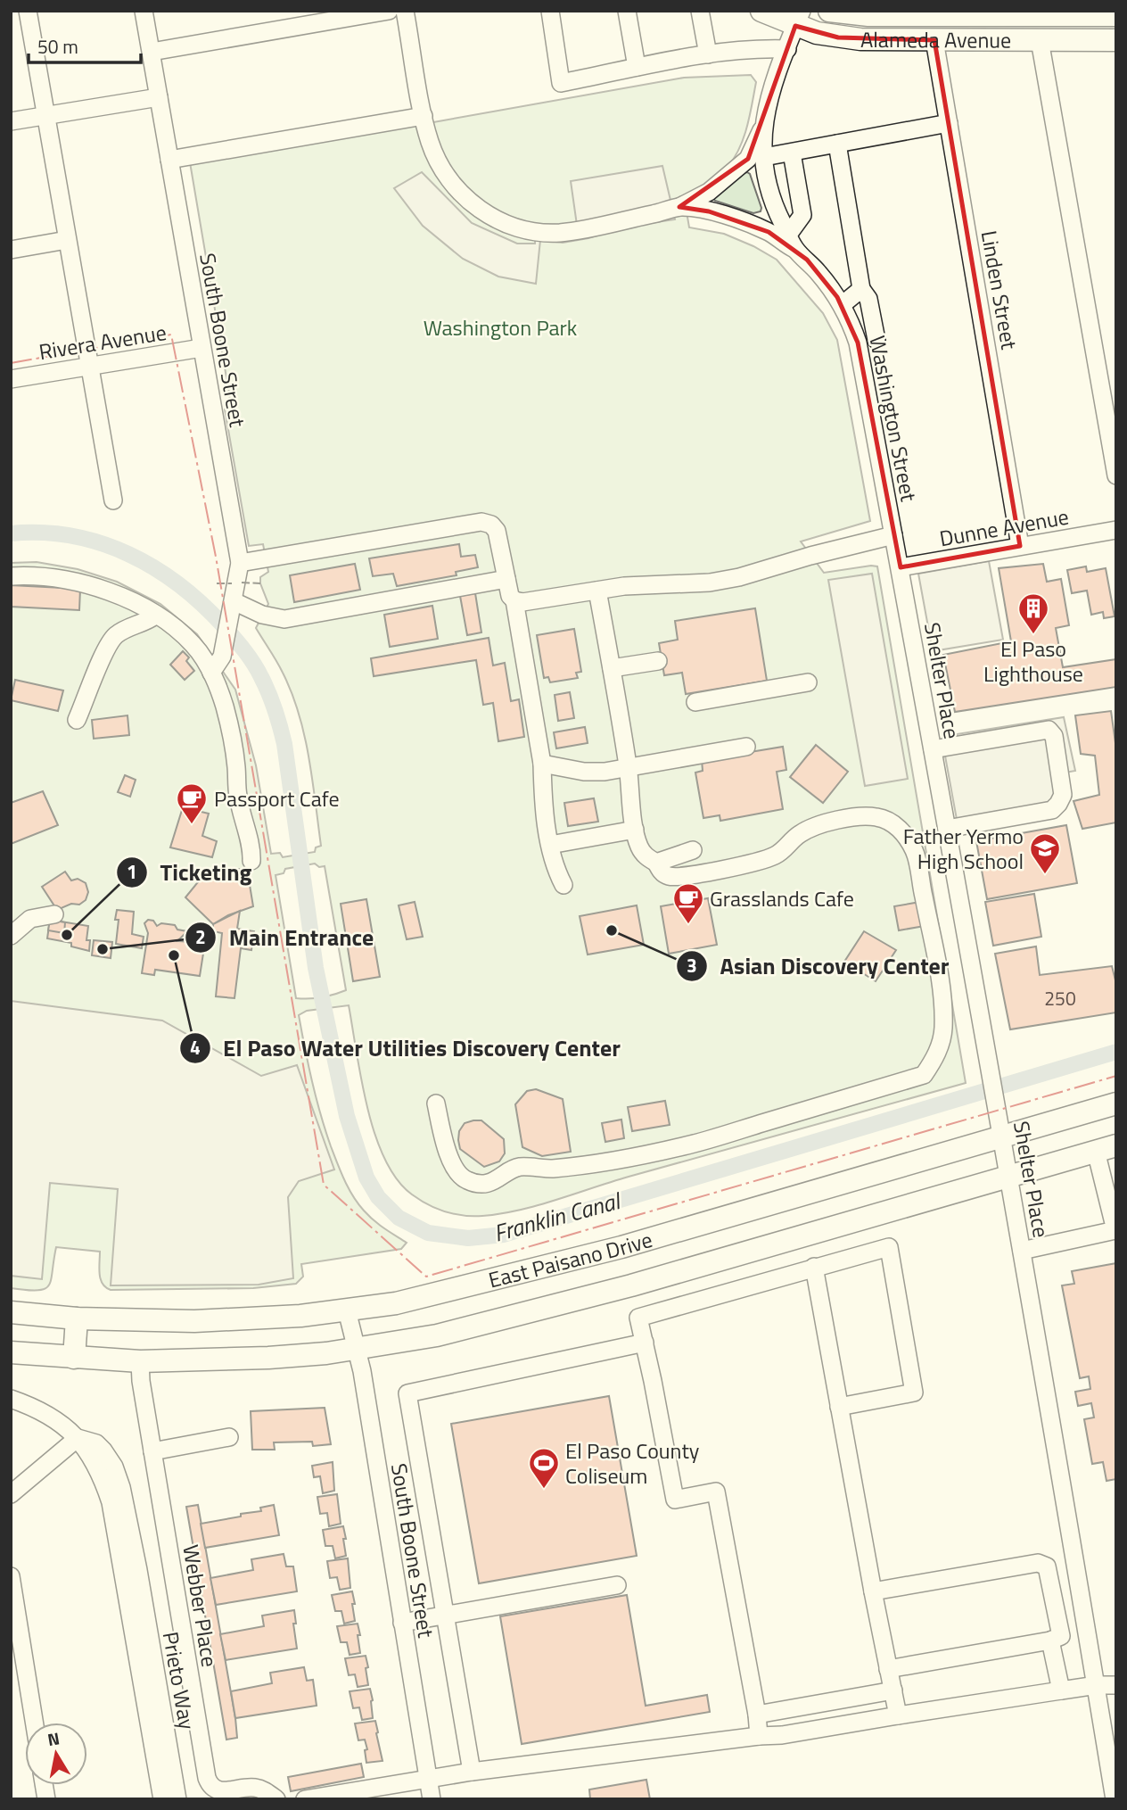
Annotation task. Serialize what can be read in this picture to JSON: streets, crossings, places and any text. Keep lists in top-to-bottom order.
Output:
{
  "streets": {
    "main road": ["Alameda Avenue", "East Paisano Drive"],
    "street": [
      "Linden Street",
      "South Boone Street",
      "Rivera Avenue",
      "Washington Street",
      "Dunne Avenue",
      "Shelter Place",
      "Webber Place",
      "Prieto Way"
    ]
  },
  "crossings": [
    ["Alameda Avenue", "Linden Street"],
    ["Alameda Avenue", "Washington Street"],
    ["Linden Street", "Dunne Avenue"],
    ["South Boone Street", "Rivera Avenue"],
    ["South Boone Street", "East Paisano Drive"],
    ["Washington Street", "Dunne Avenue"],
    ["Washington Street", "Shelter Place"],
    ["Dunne Avenue", "Shelter Place"],
    ["Shelter Place", "East Paisano Drive"],
    ["East Paisano Drive", "Webber Place"]
  ],
  "water": ["Franklin Canal"],
  "parks": ["Washington Park"],
  "places": {
    "building": ["El Paso Lighthouse"],
    "cafe": ["Passport Cafe", "Grasslands Cafe"],
    "school or university": ["Father Yermo High School"],
    "other": [
      "Asian Discovery Center",
      "Ticketing",
      "Main Entrance",
      "El Paso Water Utilities Discovery Center"
    ],
    "sports": ["El Paso County Coliseum"]
  },
  "house_numbers": ["250"],
  "scale_bar": "50 m",
  "north": "top"
}
